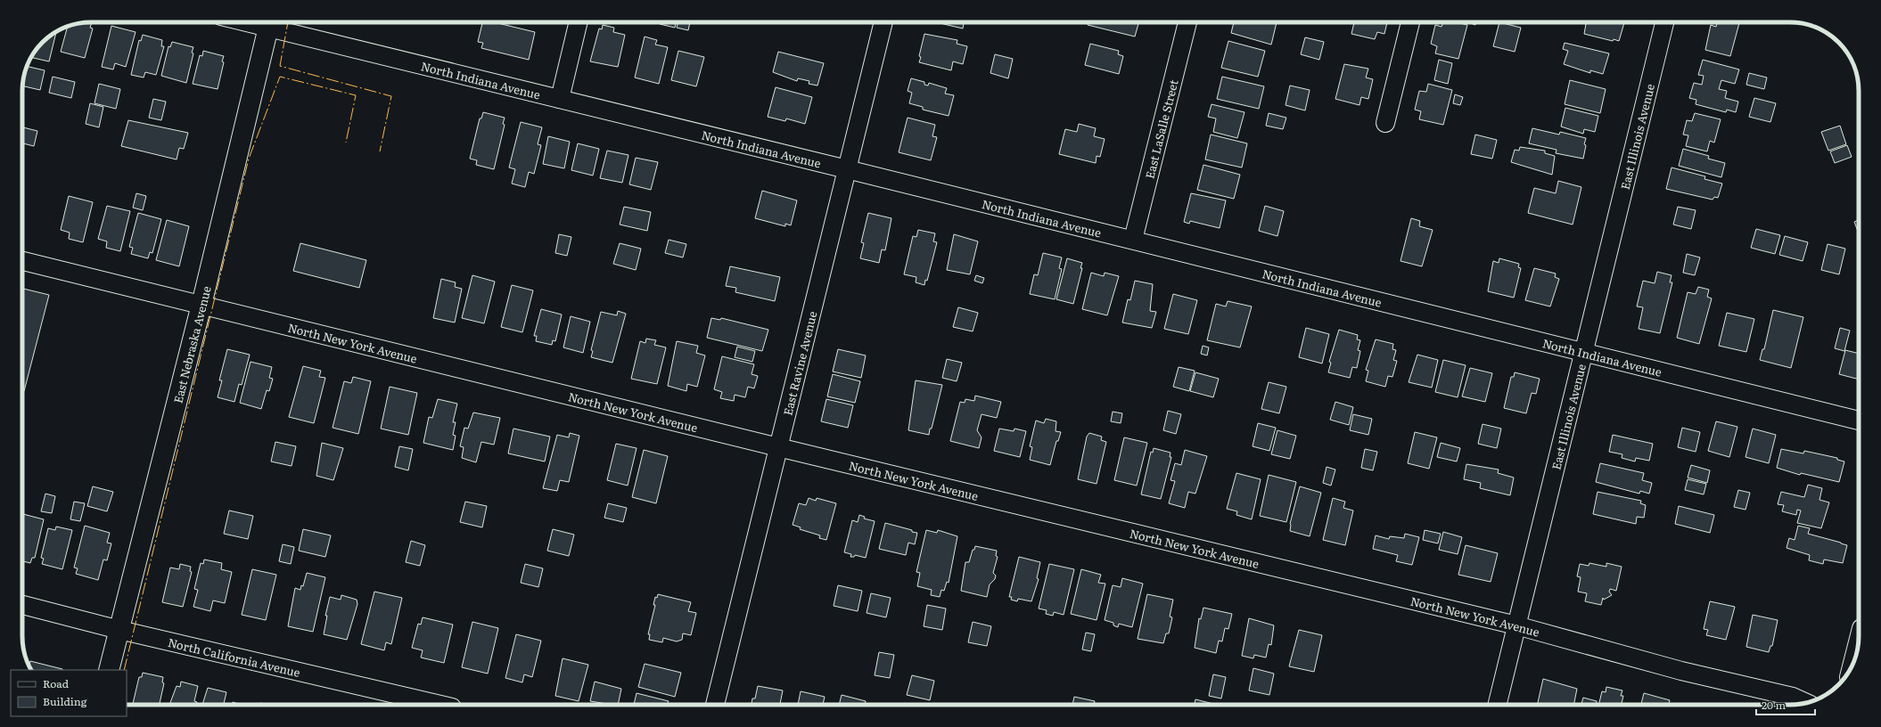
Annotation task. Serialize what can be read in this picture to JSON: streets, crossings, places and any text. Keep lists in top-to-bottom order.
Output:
{
  "streets": {
    "street": [
      "North Indiana Avenue",
      "East LaSalle Street",
      "East Illinois Avenue",
      "North New York Avenue",
      "East Nebraska Avenue",
      "East Ravine Avenue",
      "North California Avenue"
    ]
  },
  "crossings": [
    ["North Indiana Avenue", "East LaSalle Street"],
    ["North Indiana Avenue", "East Illinois Avenue"],
    ["North Indiana Avenue", "East Nebraska Avenue"],
    ["North Indiana Avenue", "East Ravine Avenue"],
    ["East Illinois Avenue", "North New York Avenue"],
    ["North New York Avenue", "East Nebraska Avenue"],
    ["North New York Avenue", "East Ravine Avenue"],
    ["East Nebraska Avenue", "North California Avenue"]
  ],
  "legend": ["Road", "Building"],
  "scale_bar": "20 m"
}
